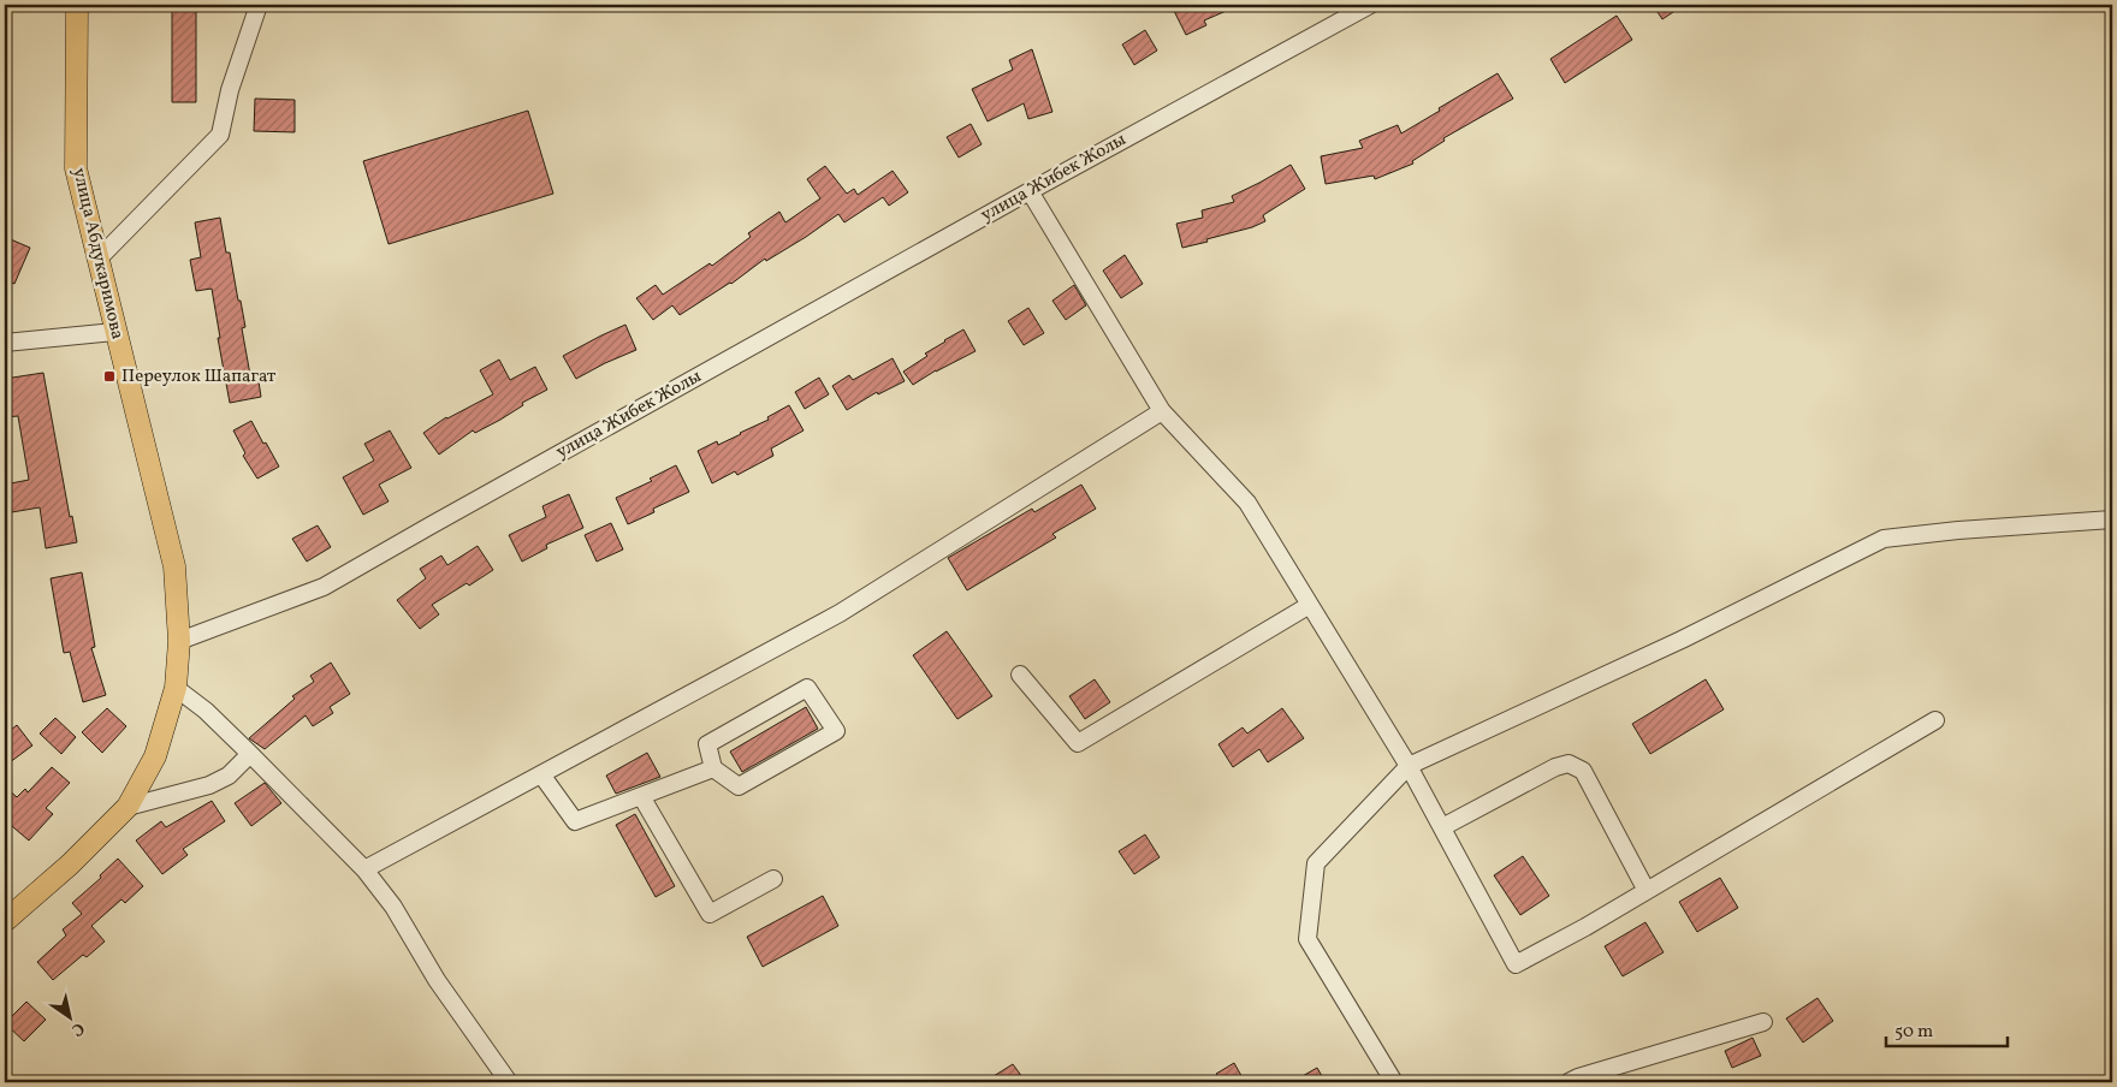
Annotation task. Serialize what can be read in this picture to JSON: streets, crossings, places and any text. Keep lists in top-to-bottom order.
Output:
{
  "streets": {
    "main road": ["улица Абдукаримова"],
    "street": ["улица Жибек Жолы"]
  },
  "crossings": [
    ["улица Жибек Жолы", "улица Абдукаримова"]
  ],
  "places": {
    "transit": ["Переулок Шапагат"]
  },
  "scale_bar": "50 m",
  "north": "bottom right"
}
